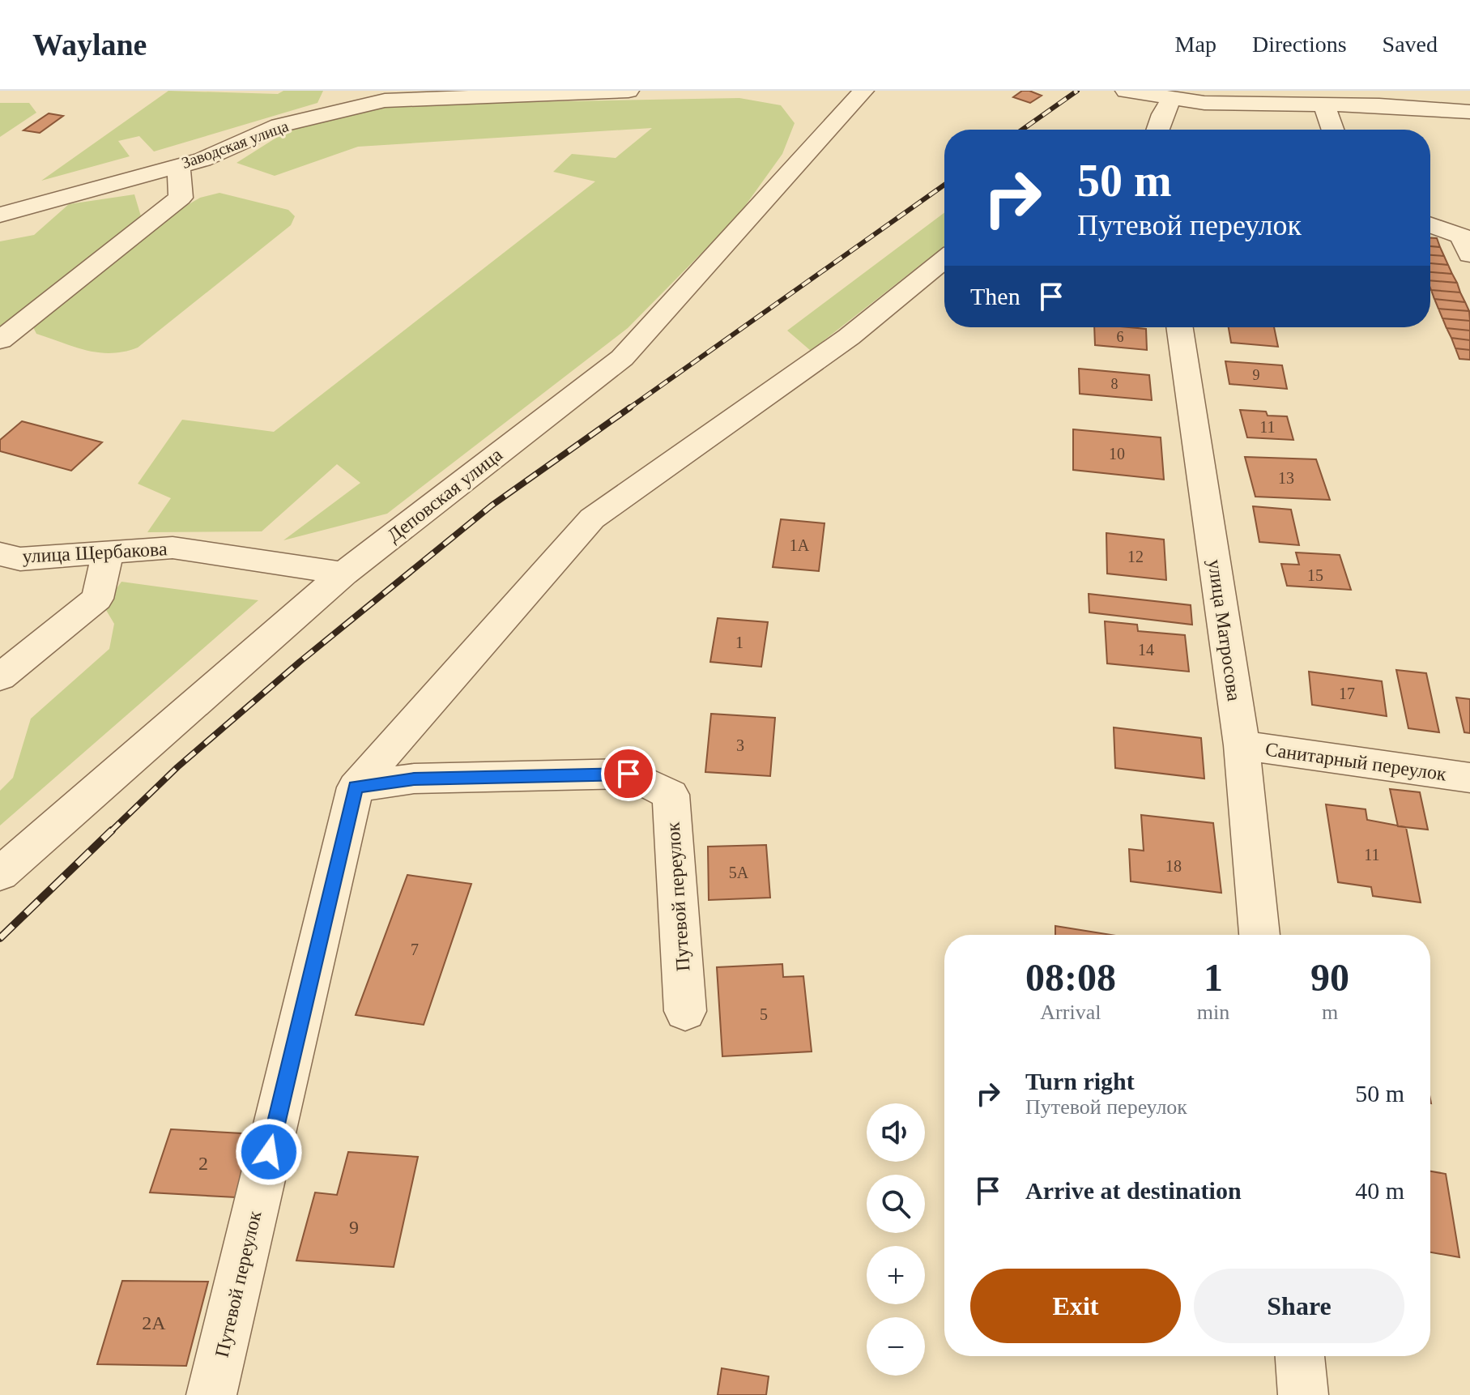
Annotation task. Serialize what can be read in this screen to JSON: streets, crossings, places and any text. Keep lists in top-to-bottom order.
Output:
{
  "streets": {
    "street": [
      "Заводская улица",
      "Деповская улица",
      "улица Щербакова",
      "улица Матросова",
      "Санитарный переулок",
      "Путевой переулок"
    ]
  },
  "crossings": [
    ["Деповская улица", "улица Щербакова"],
    ["улица Матросова", "Санитарный переулок"]
  ],
  "house_numbers": [
    "6",
    "9",
    "8",
    "11",
    "10",
    "13",
    "1А",
    "12",
    "15",
    "1",
    "14",
    "17",
    "3",
    "11",
    "18",
    "5А",
    "7",
    "5",
    "2",
    "9",
    "2А"
  ],
  "page": {
    "header": "Waylane",
    "nav": ["Map", "Directions", "Saved"],
    "turn": ["50 m", "Путевой переулок"],
    "then": "Then",
    "eta": [
      "08:08",
      "Arrival",
      "1",
      "min",
      "90",
      "m"
    ],
    "list": [
      {
        "name": "Turn right",
        "note": "Путевой переулок",
        "value": "50 m"
      },
      {
        "name": "Arrive at destination",
        "value": "40 m"
      }
    ],
    "map_buttons": ["+", "−"],
    "buttons": ["Exit", "Share"]
  }
}
